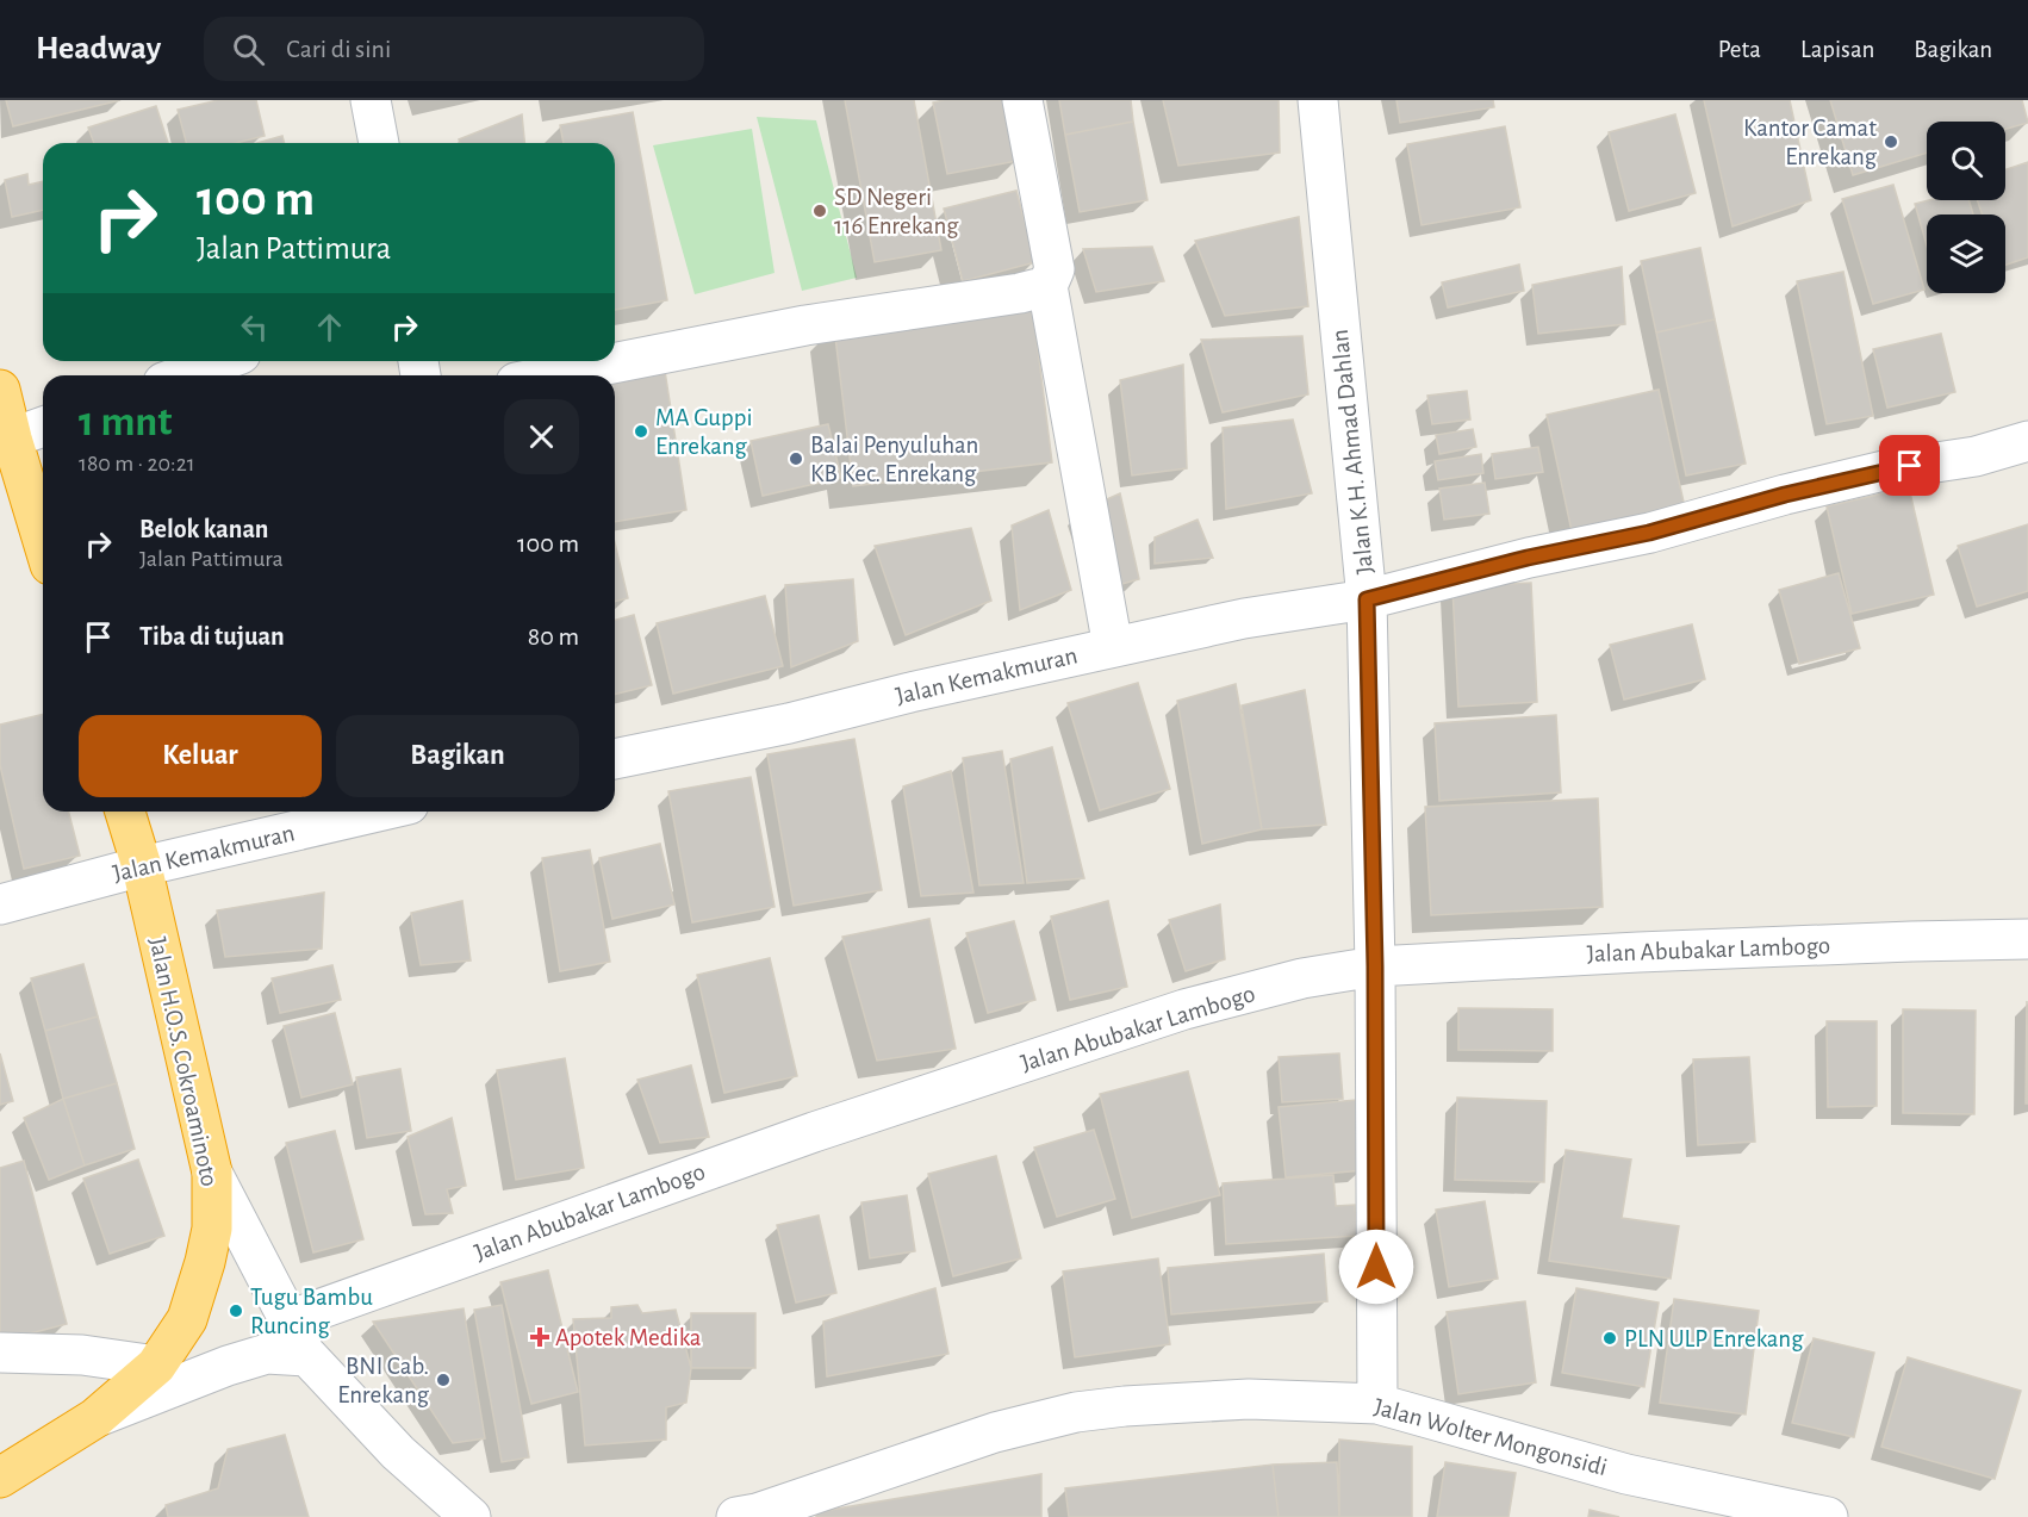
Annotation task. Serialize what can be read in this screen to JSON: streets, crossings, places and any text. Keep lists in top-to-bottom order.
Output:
{
  "streets": {
    "highway": ["Jalan H.O.S. Cokroaminoto"],
    "street": [
      "Jalan K.H. Ahmad Dahlan",
      "Jalan Kemakmuran",
      "Jalan Abubakar Lambogo",
      "Jalan Wolter Mongonsidi"
    ]
  },
  "crossings": [
    ["Jalan K.H. Ahmad Dahlan", "Jalan Kemakmuran"],
    ["Jalan K.H. Ahmad Dahlan", "Jalan Abubakar Lambogo"],
    ["Jalan K.H. Ahmad Dahlan", "Jalan Wolter Mongonsidi"],
    ["Jalan Kemakmuran", "Jalan H.O.S. Cokroaminoto"]
  ],
  "places": {
    "other": [
      "Kantor Camat Enrekang",
      "SD Negeri 116 Enrekang",
      "MA Guppi Enrekang",
      "Balai Penyuluhan KB Kec. Enrekang",
      "Tugu Bambu Runcing",
      "PLN ULP Enrekang",
      "BNI Cab. Enrekang"
    ],
    "health": ["Apotek Medika"]
  },
  "page": {
    "header": "Headway",
    "search": "Cari di sini",
    "nav": ["Peta", "Lapisan", "Bagikan"],
    "turn": ["100 m", "Jalan Pattimura"],
    "heading": ["1 mnt", "180 m · 20:21"],
    "list": [
      {
        "name": "Belok kanan",
        "note": "Jalan Pattimura",
        "value": "100 m"
      },
      {
        "name": "Tiba di tujuan",
        "value": "80 m"
      }
    ],
    "buttons": ["Keluar", "Bagikan"]
  }
}
